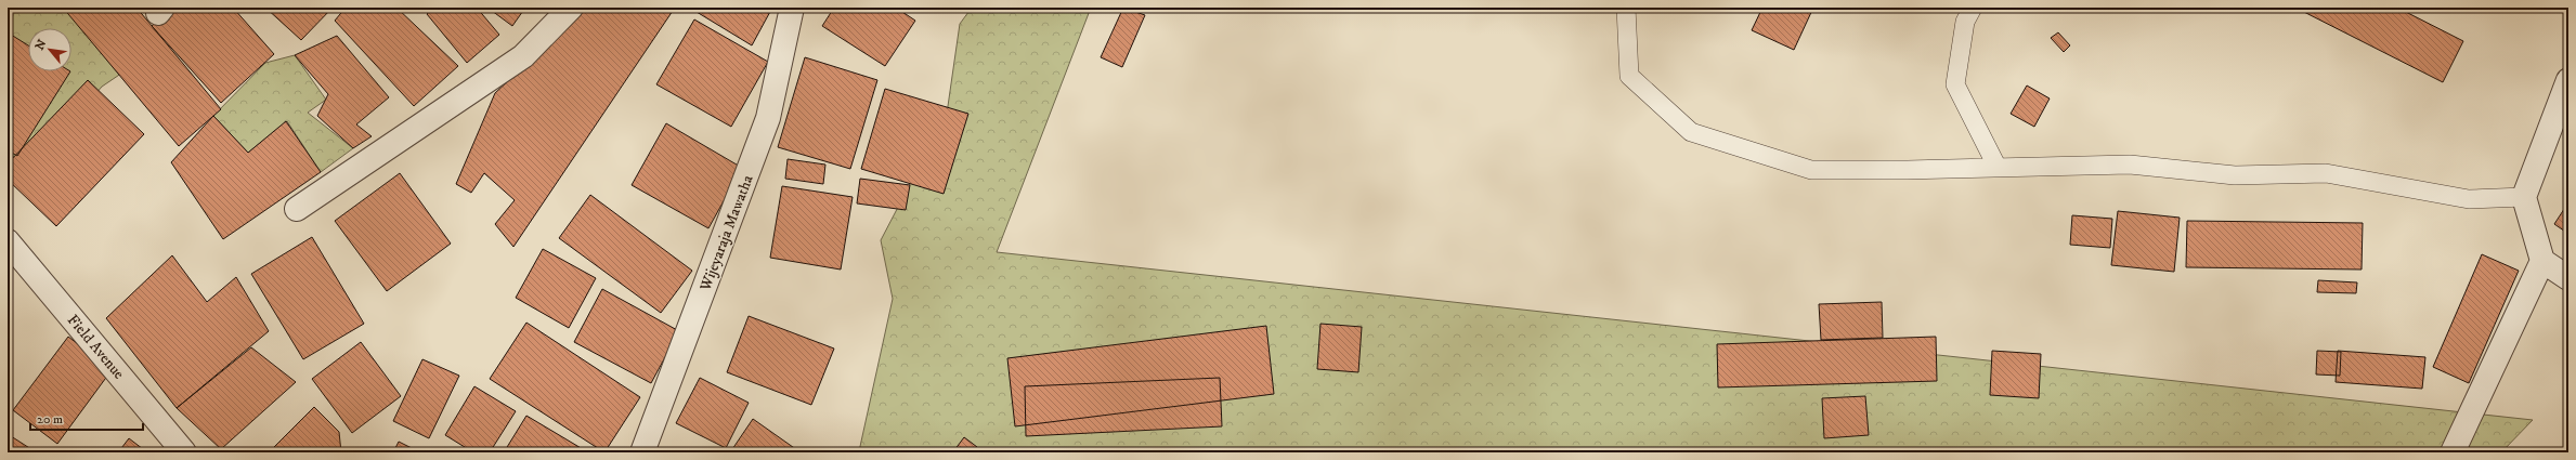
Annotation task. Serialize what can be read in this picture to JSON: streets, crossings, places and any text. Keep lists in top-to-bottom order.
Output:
{
  "streets": {
    "street": ["Wijeyaraja Mawatha", "Field Avenue"]
  },
  "scale_bar": "20 m",
  "north": "top left"
}
